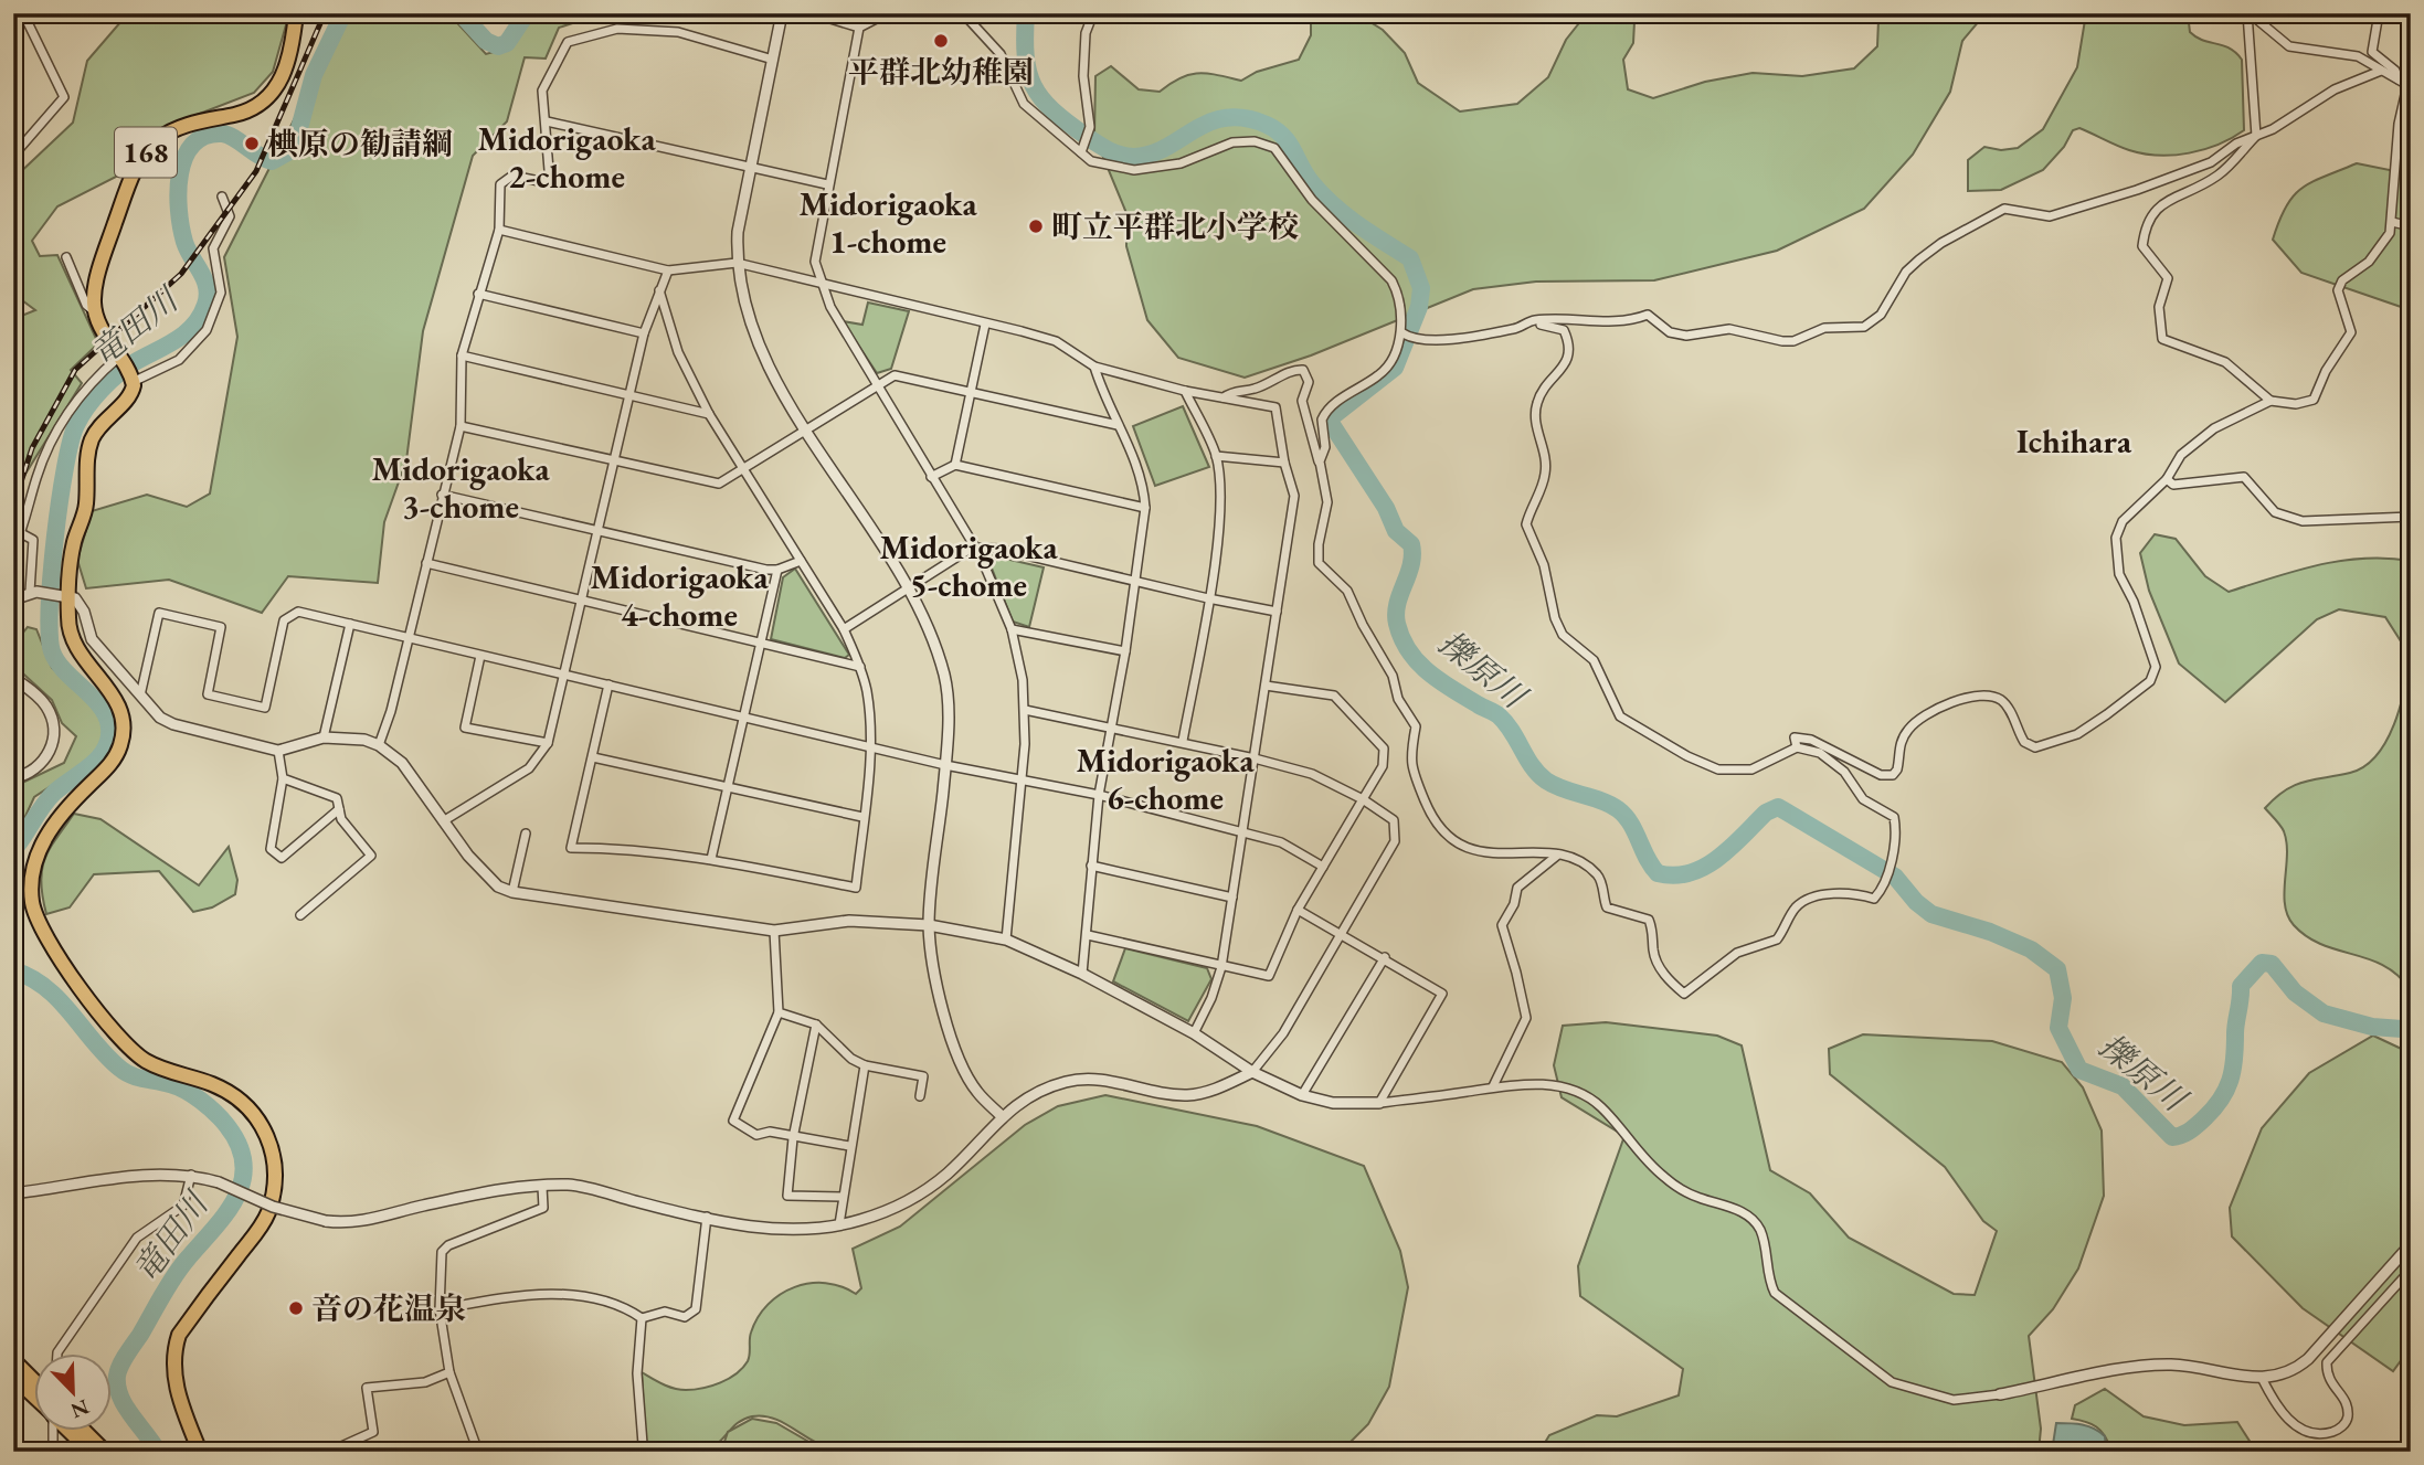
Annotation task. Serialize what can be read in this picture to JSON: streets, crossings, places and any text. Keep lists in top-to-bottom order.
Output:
{
  "streets": {
    "highway": ["168"]
  },
  "districts": [
    "Midorigaoka 2-chome",
    "Midorigaoka 1-chome",
    "Ichihara",
    "Midorigaoka 3-chome",
    "Midorigaoka 5-chome",
    "Midorigaoka 4-chome",
    "Midorigaoka 6-chome"
  ],
  "water": ["竜田川", "擽原川"],
  "places": [
    "平群北幼稚園",
    "椣原の勧請綱",
    "町立平群北小学校",
    "音の花温泉"
  ],
  "north": "bottom right"
}
